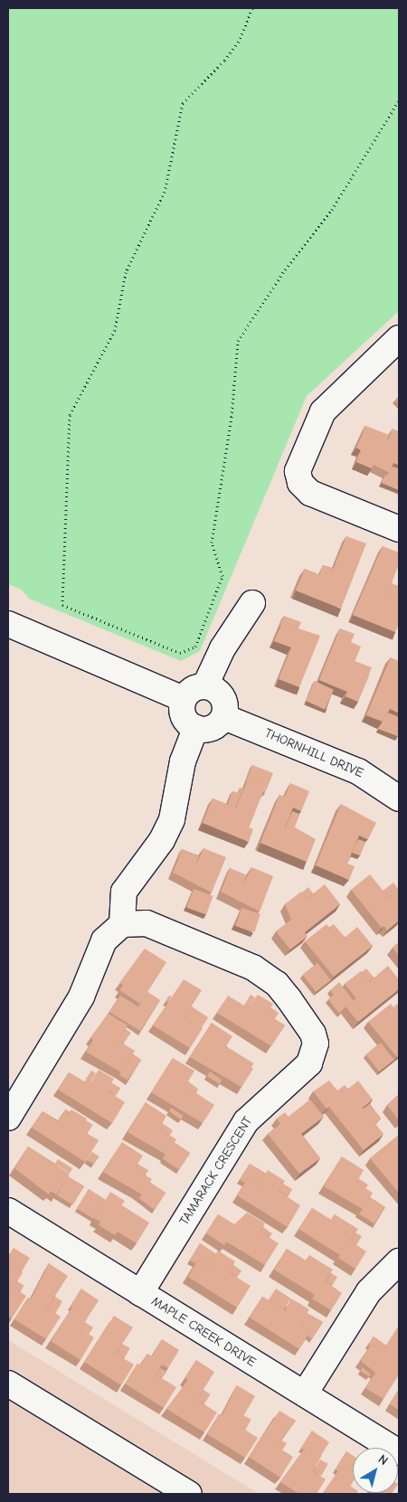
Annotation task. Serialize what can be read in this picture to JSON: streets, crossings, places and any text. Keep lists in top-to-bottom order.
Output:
{
  "streets": {
    "street": ["THORNHILL DRIVE", "TAMARACK CRESCENT", "MAPLE CREEK DRIVE"]
  },
  "crossings": [
    ["TAMARACK CRESCENT", "MAPLE CREEK DRIVE"]
  ],
  "north": "top right"
}
